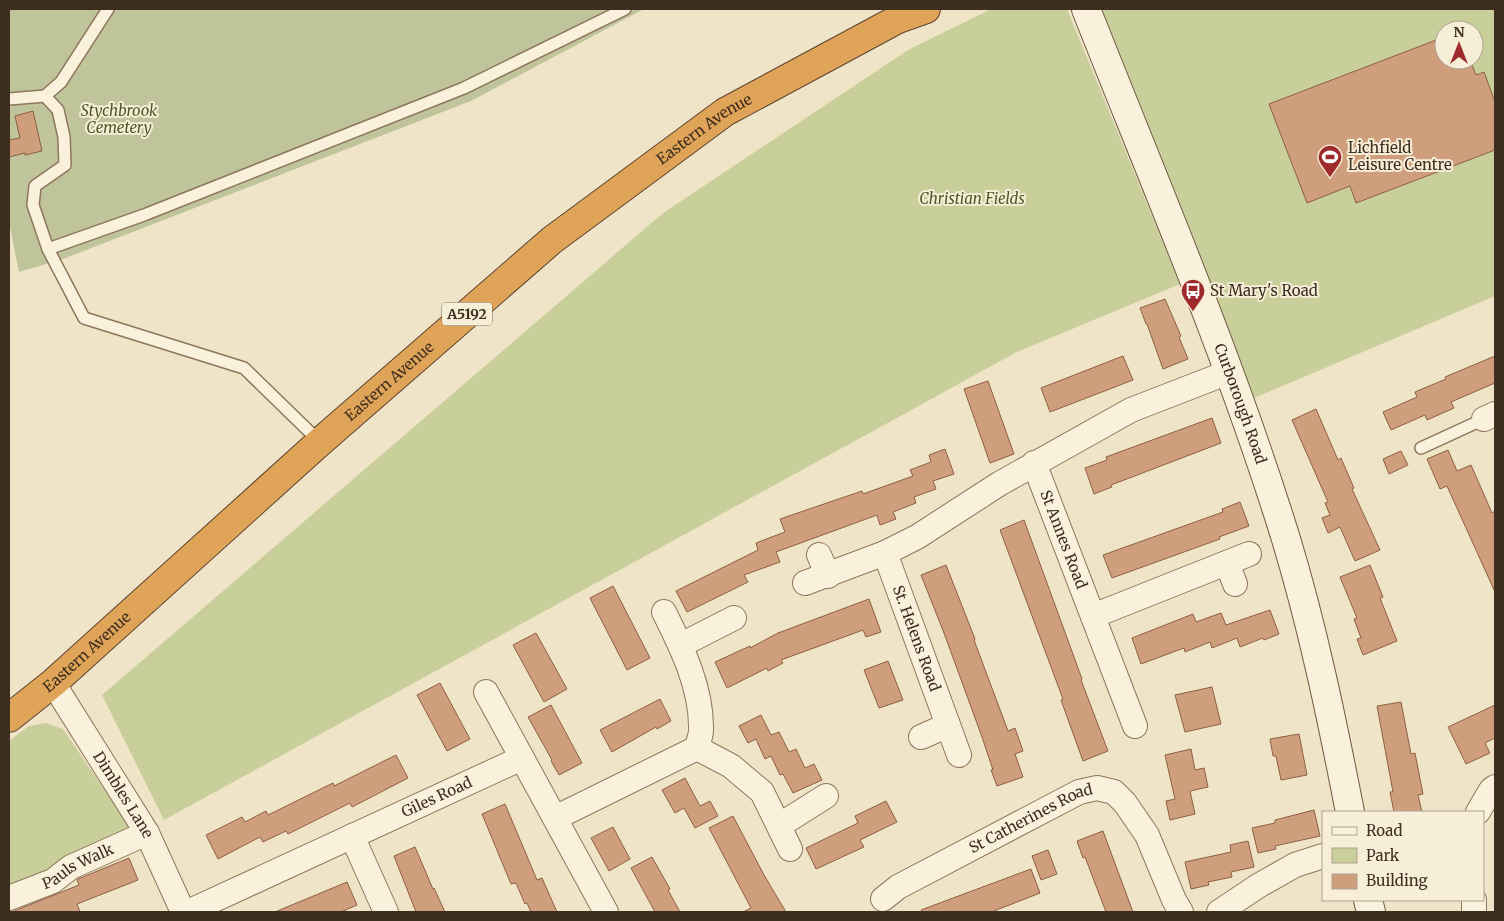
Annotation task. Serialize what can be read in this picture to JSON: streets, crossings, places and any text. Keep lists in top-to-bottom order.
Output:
{
  "streets": {
    "highway": ["Eastern Avenue", "A5192"],
    "street": [
      "Curborough Road",
      "St Annes Road",
      "St. Helens Road",
      "Dimbles Lane",
      "Giles Road",
      "St Catherines Road",
      "Pauls Walk"
    ]
  },
  "crossings": [
    ["Eastern Avenue", "Dimbles Lane"],
    ["Dimbles Lane", "Pauls Walk"]
  ],
  "parks": ["Stychbrook Cemetery", "Christian Fields"],
  "places": {
    "sports": ["Lichfield Leisure Centre"],
    "bus stop": ["St Mary's Road"]
  },
  "legend": ["Road", "Park", "Building"],
  "north": "top"
}
